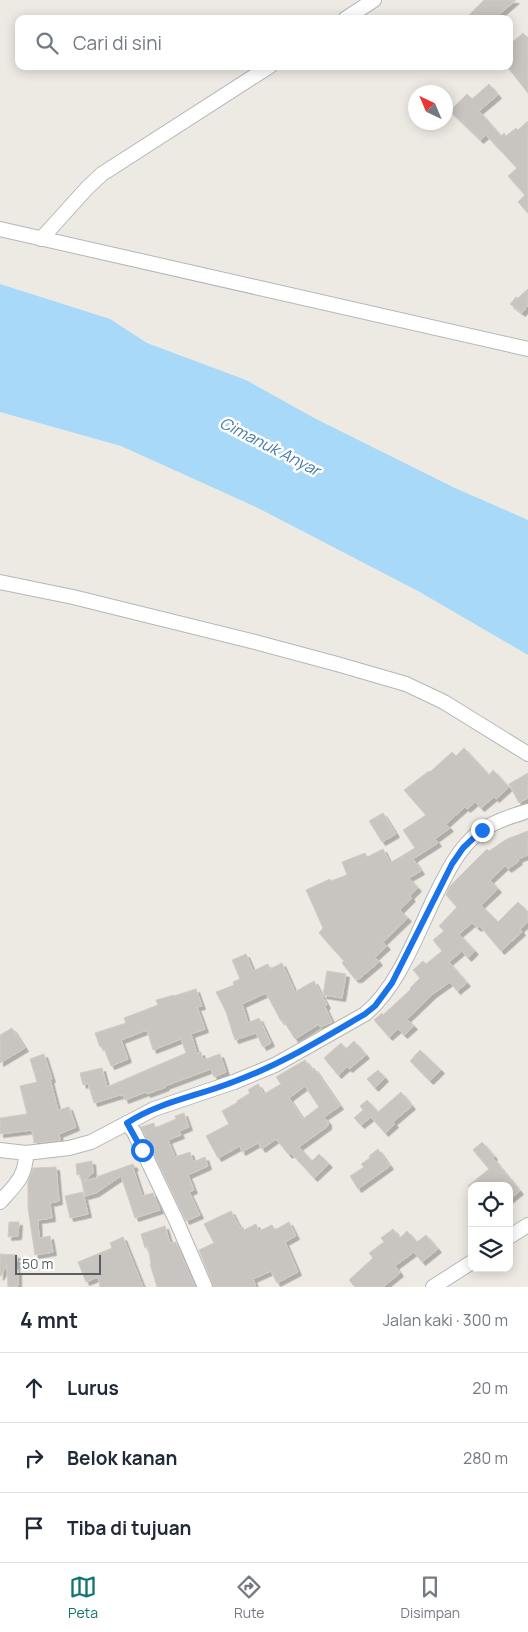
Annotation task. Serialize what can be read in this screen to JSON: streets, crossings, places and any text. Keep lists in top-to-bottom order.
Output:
{
  "water": ["Cimanuk Anyar"],
  "scale_bar": "50 m",
  "north": "top left",
  "page": {
    "search": "Cari di sini",
    "scale": "50 m",
    "heading": ["4 mnt", "Jalan kaki · 300 m"],
    "list": [
      ["Lurus", "20 m"],
      ["Belok kanan", "280 m"],
      "Tiba di tujuan"
    ],
    "nav": ["Peta", "Rute", "Disimpan"]
  }
}
